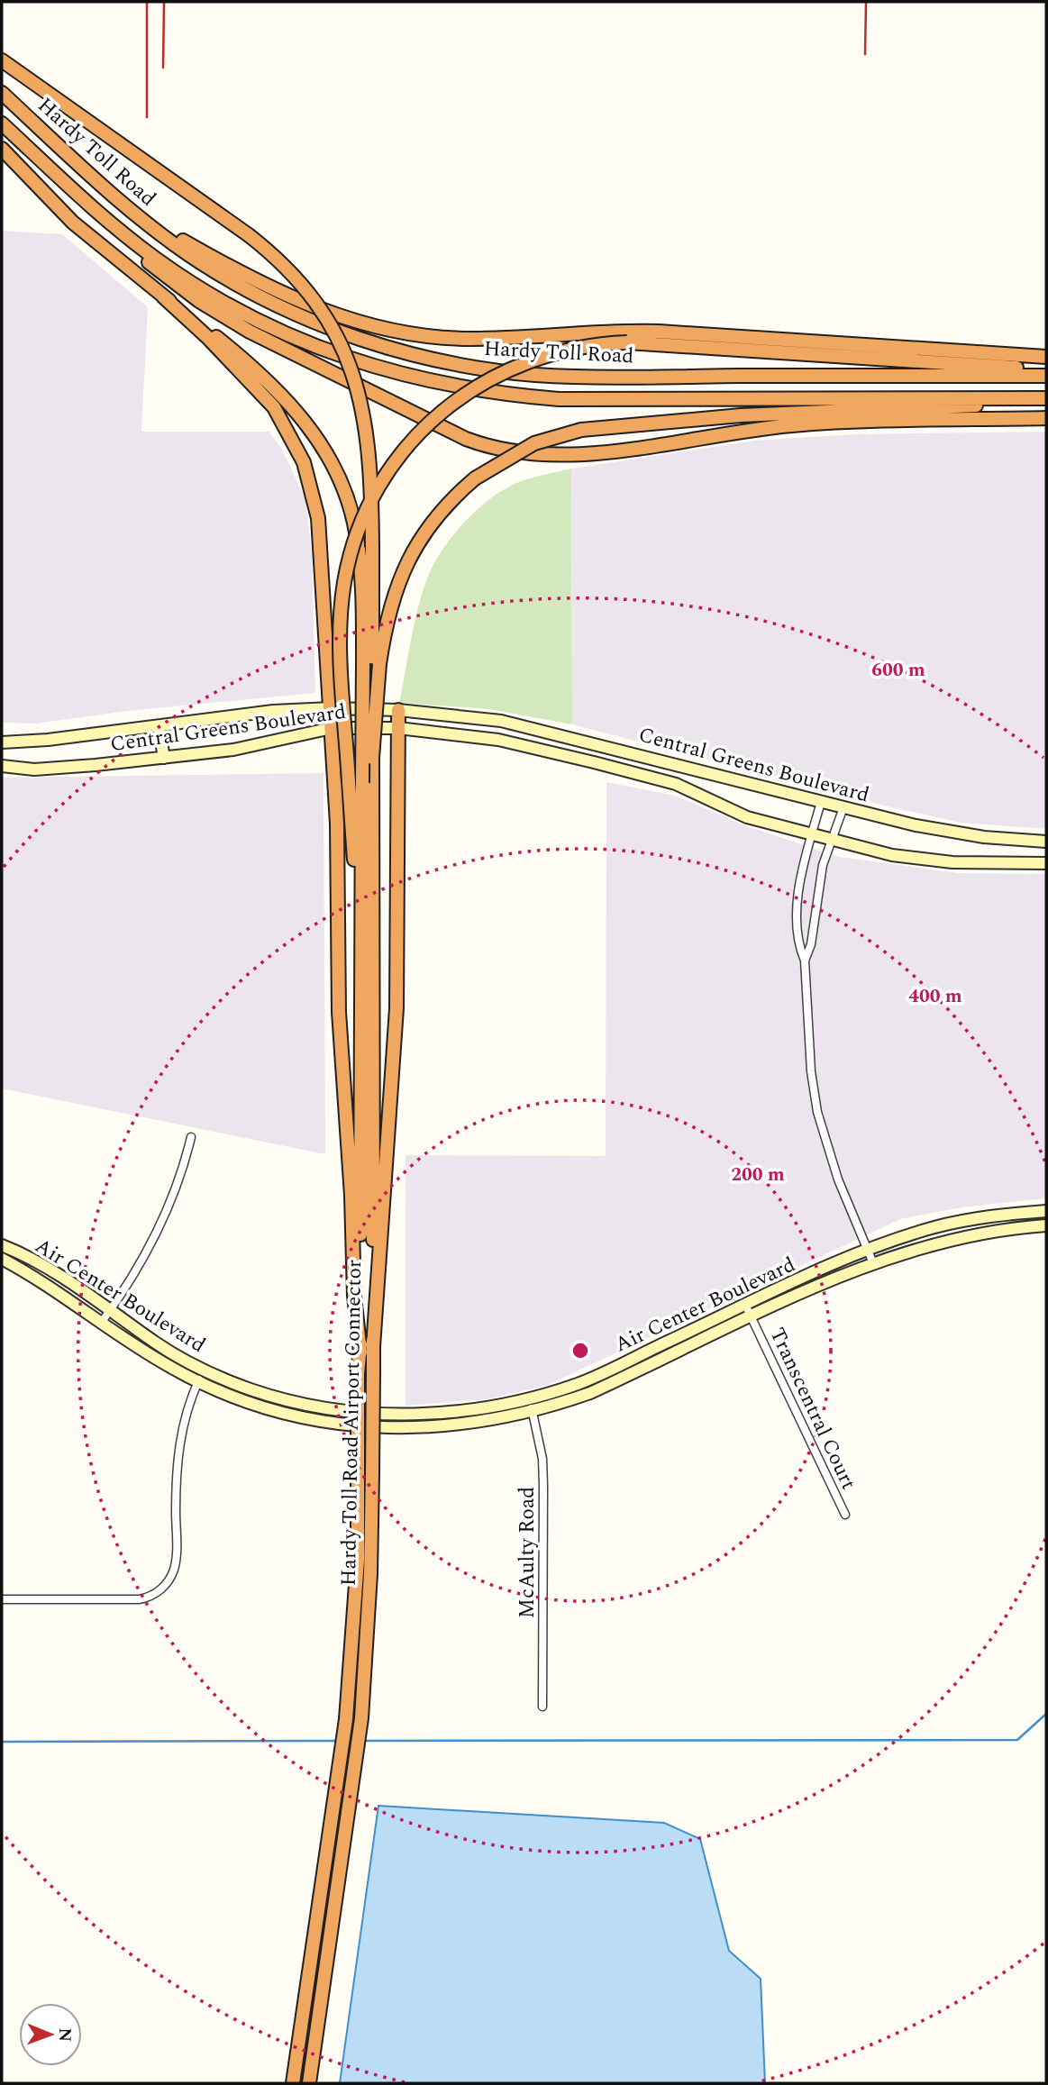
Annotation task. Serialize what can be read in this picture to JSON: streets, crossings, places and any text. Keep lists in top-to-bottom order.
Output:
{
  "streets": {
    "highway": ["Hardy Toll Road", "Hardy Toll Road Airport Connector"],
    "street": [
      "Central Greens Boulevard",
      "Air Center Boulevard",
      "Transcentral Court",
      "McAulty Road"
    ]
  },
  "crossings": [
    ["Air Center Boulevard", "Transcentral Court"],
    ["Air Center Boulevard", "McAulty Road"]
  ],
  "north": "right",
  "rings": ["600 m", "400 m", "200 m"]
}
